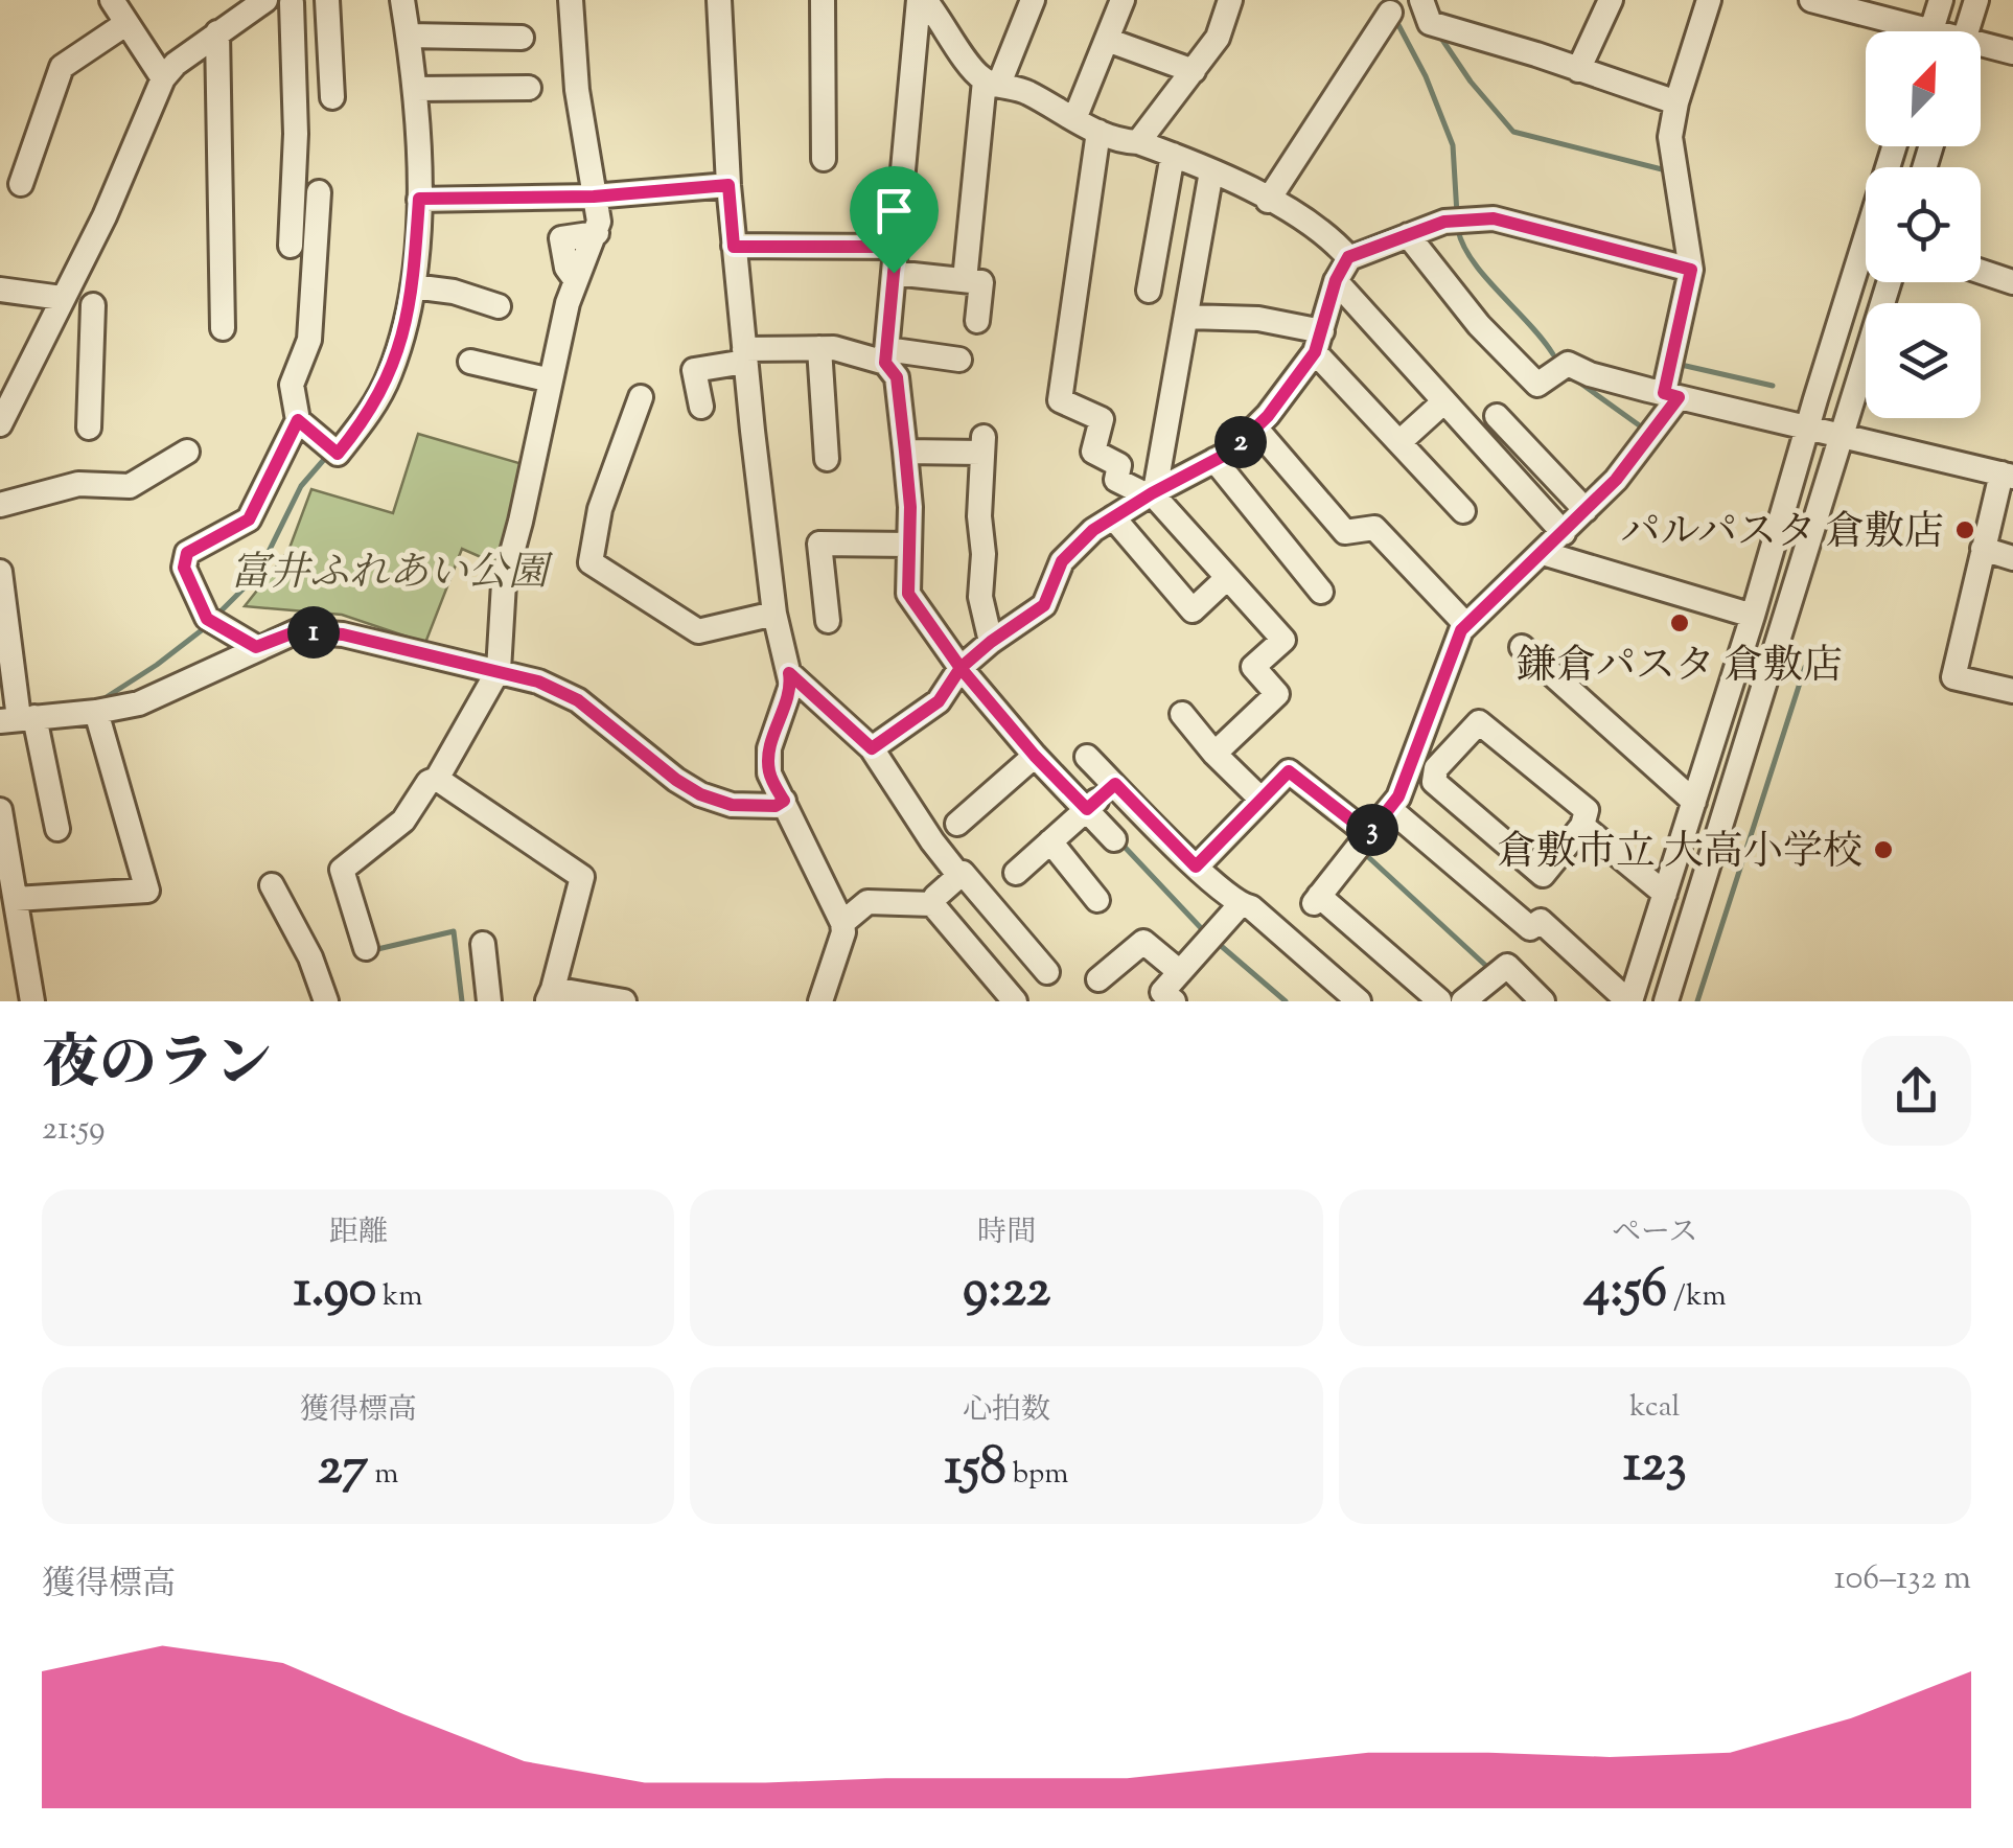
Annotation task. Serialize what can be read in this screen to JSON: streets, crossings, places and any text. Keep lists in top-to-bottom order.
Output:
{
  "parks": ["富井ふれあい公園"],
  "places": ["パルパスタ 倉敷店", "鎌倉パスタ 倉敷店", "倉敷市立 大高小学校"],
  "north": "top right",
  "page": {
    "pins": ["2", "1", "3"],
    "heading": ["夜のラン", "21:59"],
    "stats": [
      ["距離", "1.90 km"],
      ["時間", "9:22"],
      ["ペース", "4:56 /km"],
      ["獲得標高", "27 m"],
      ["心拍数", "158 bpm"],
      ["kcal", "123"]
    ],
    "chart": ["獲得標高", "106–132 m"]
  }
}
